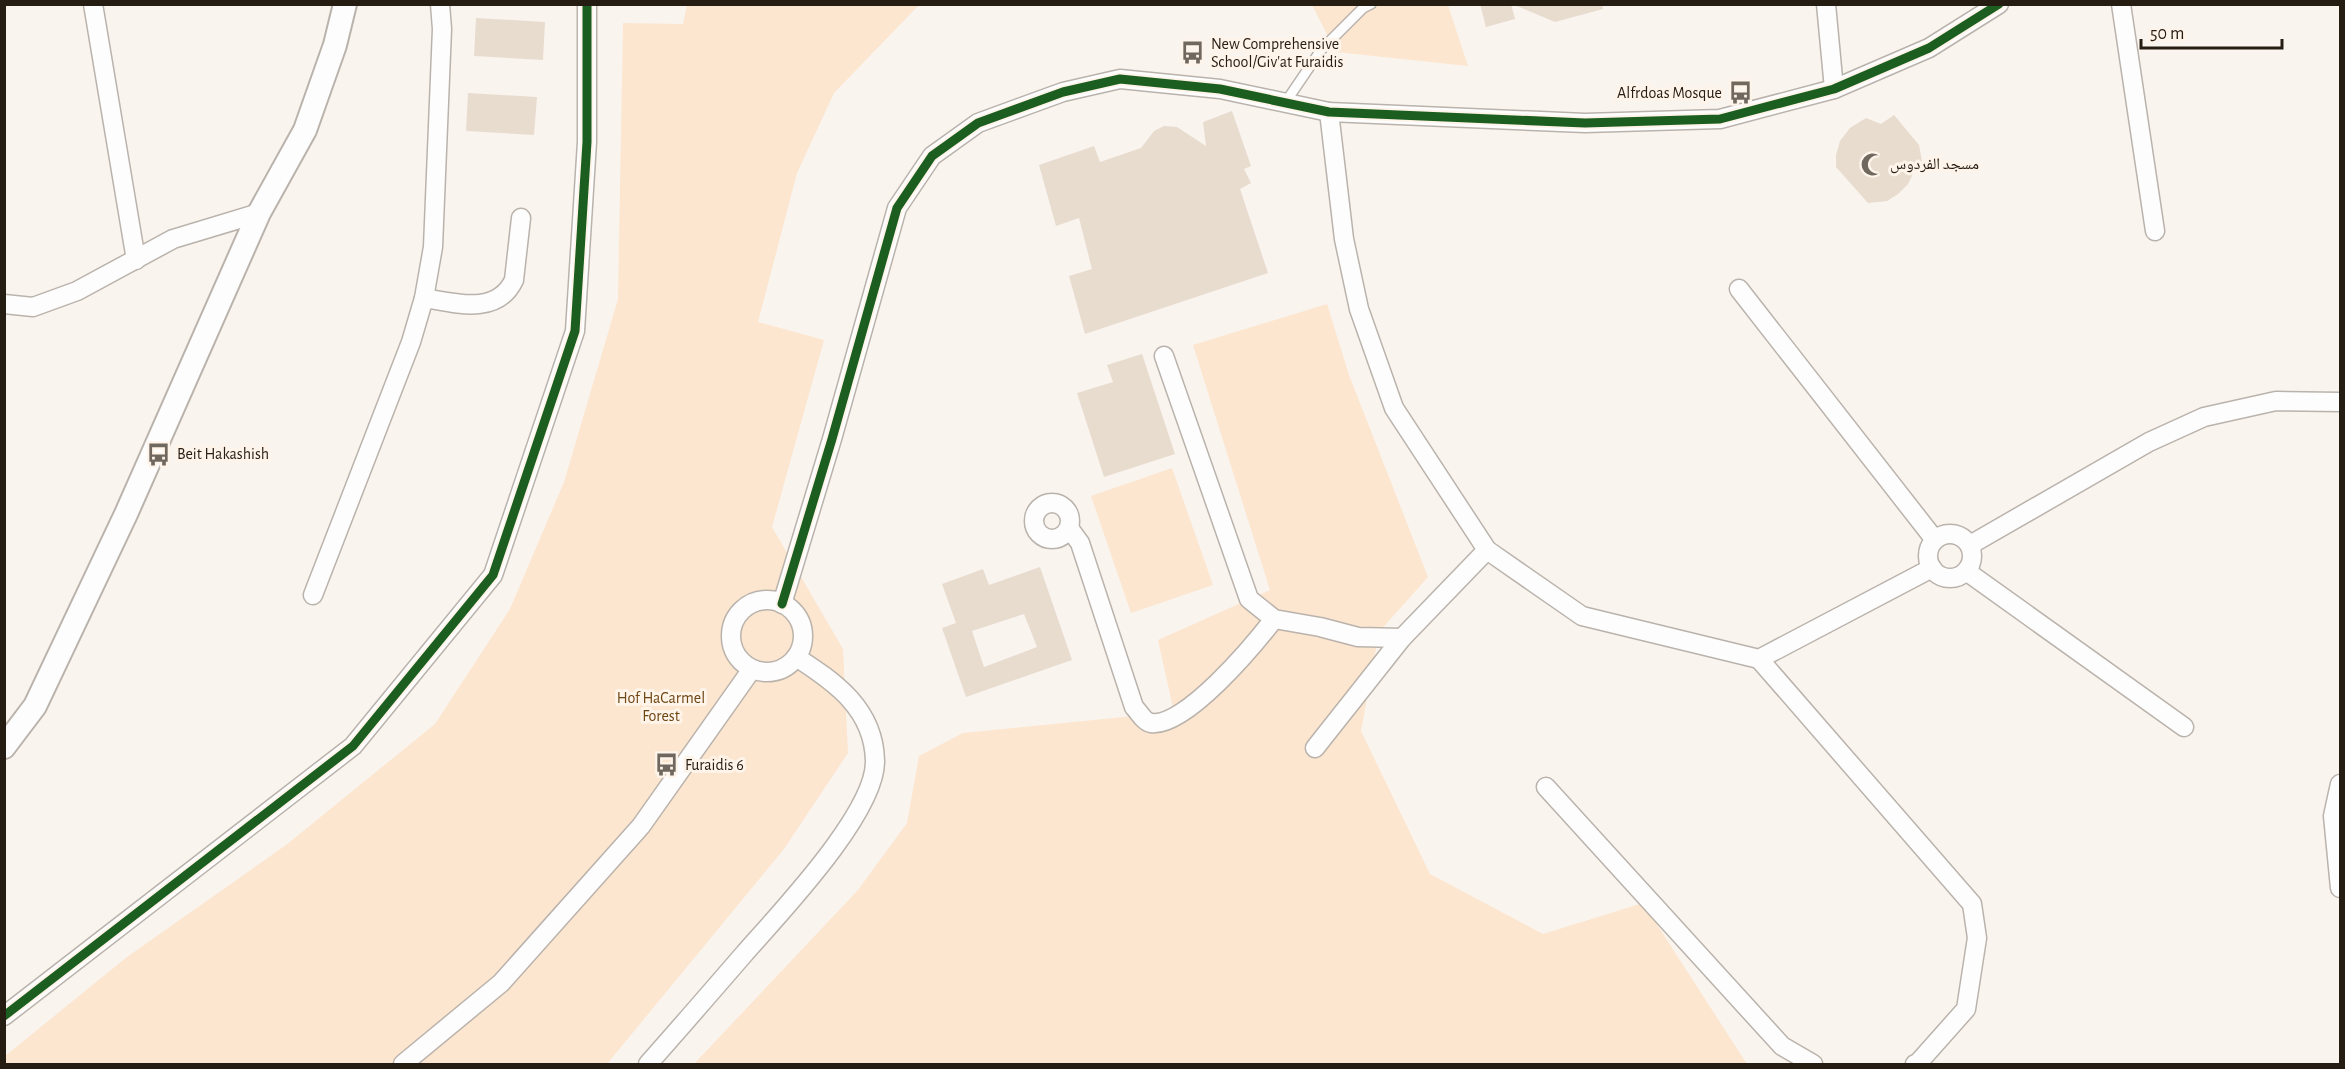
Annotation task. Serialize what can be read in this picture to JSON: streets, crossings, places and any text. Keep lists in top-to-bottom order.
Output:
{
  "parks": ["Hof HaCarmel Forest"],
  "places": {
    "bus stop": [
      "New Comprehensive School/Giv'at Furaidis",
      "Alfrdoas Mosque",
      "Beit Hakashish",
      "Furaidis 6"
    ],
    "mosque": ["مسجد الفردوس"]
  },
  "scale_bar": "50 m"
}
